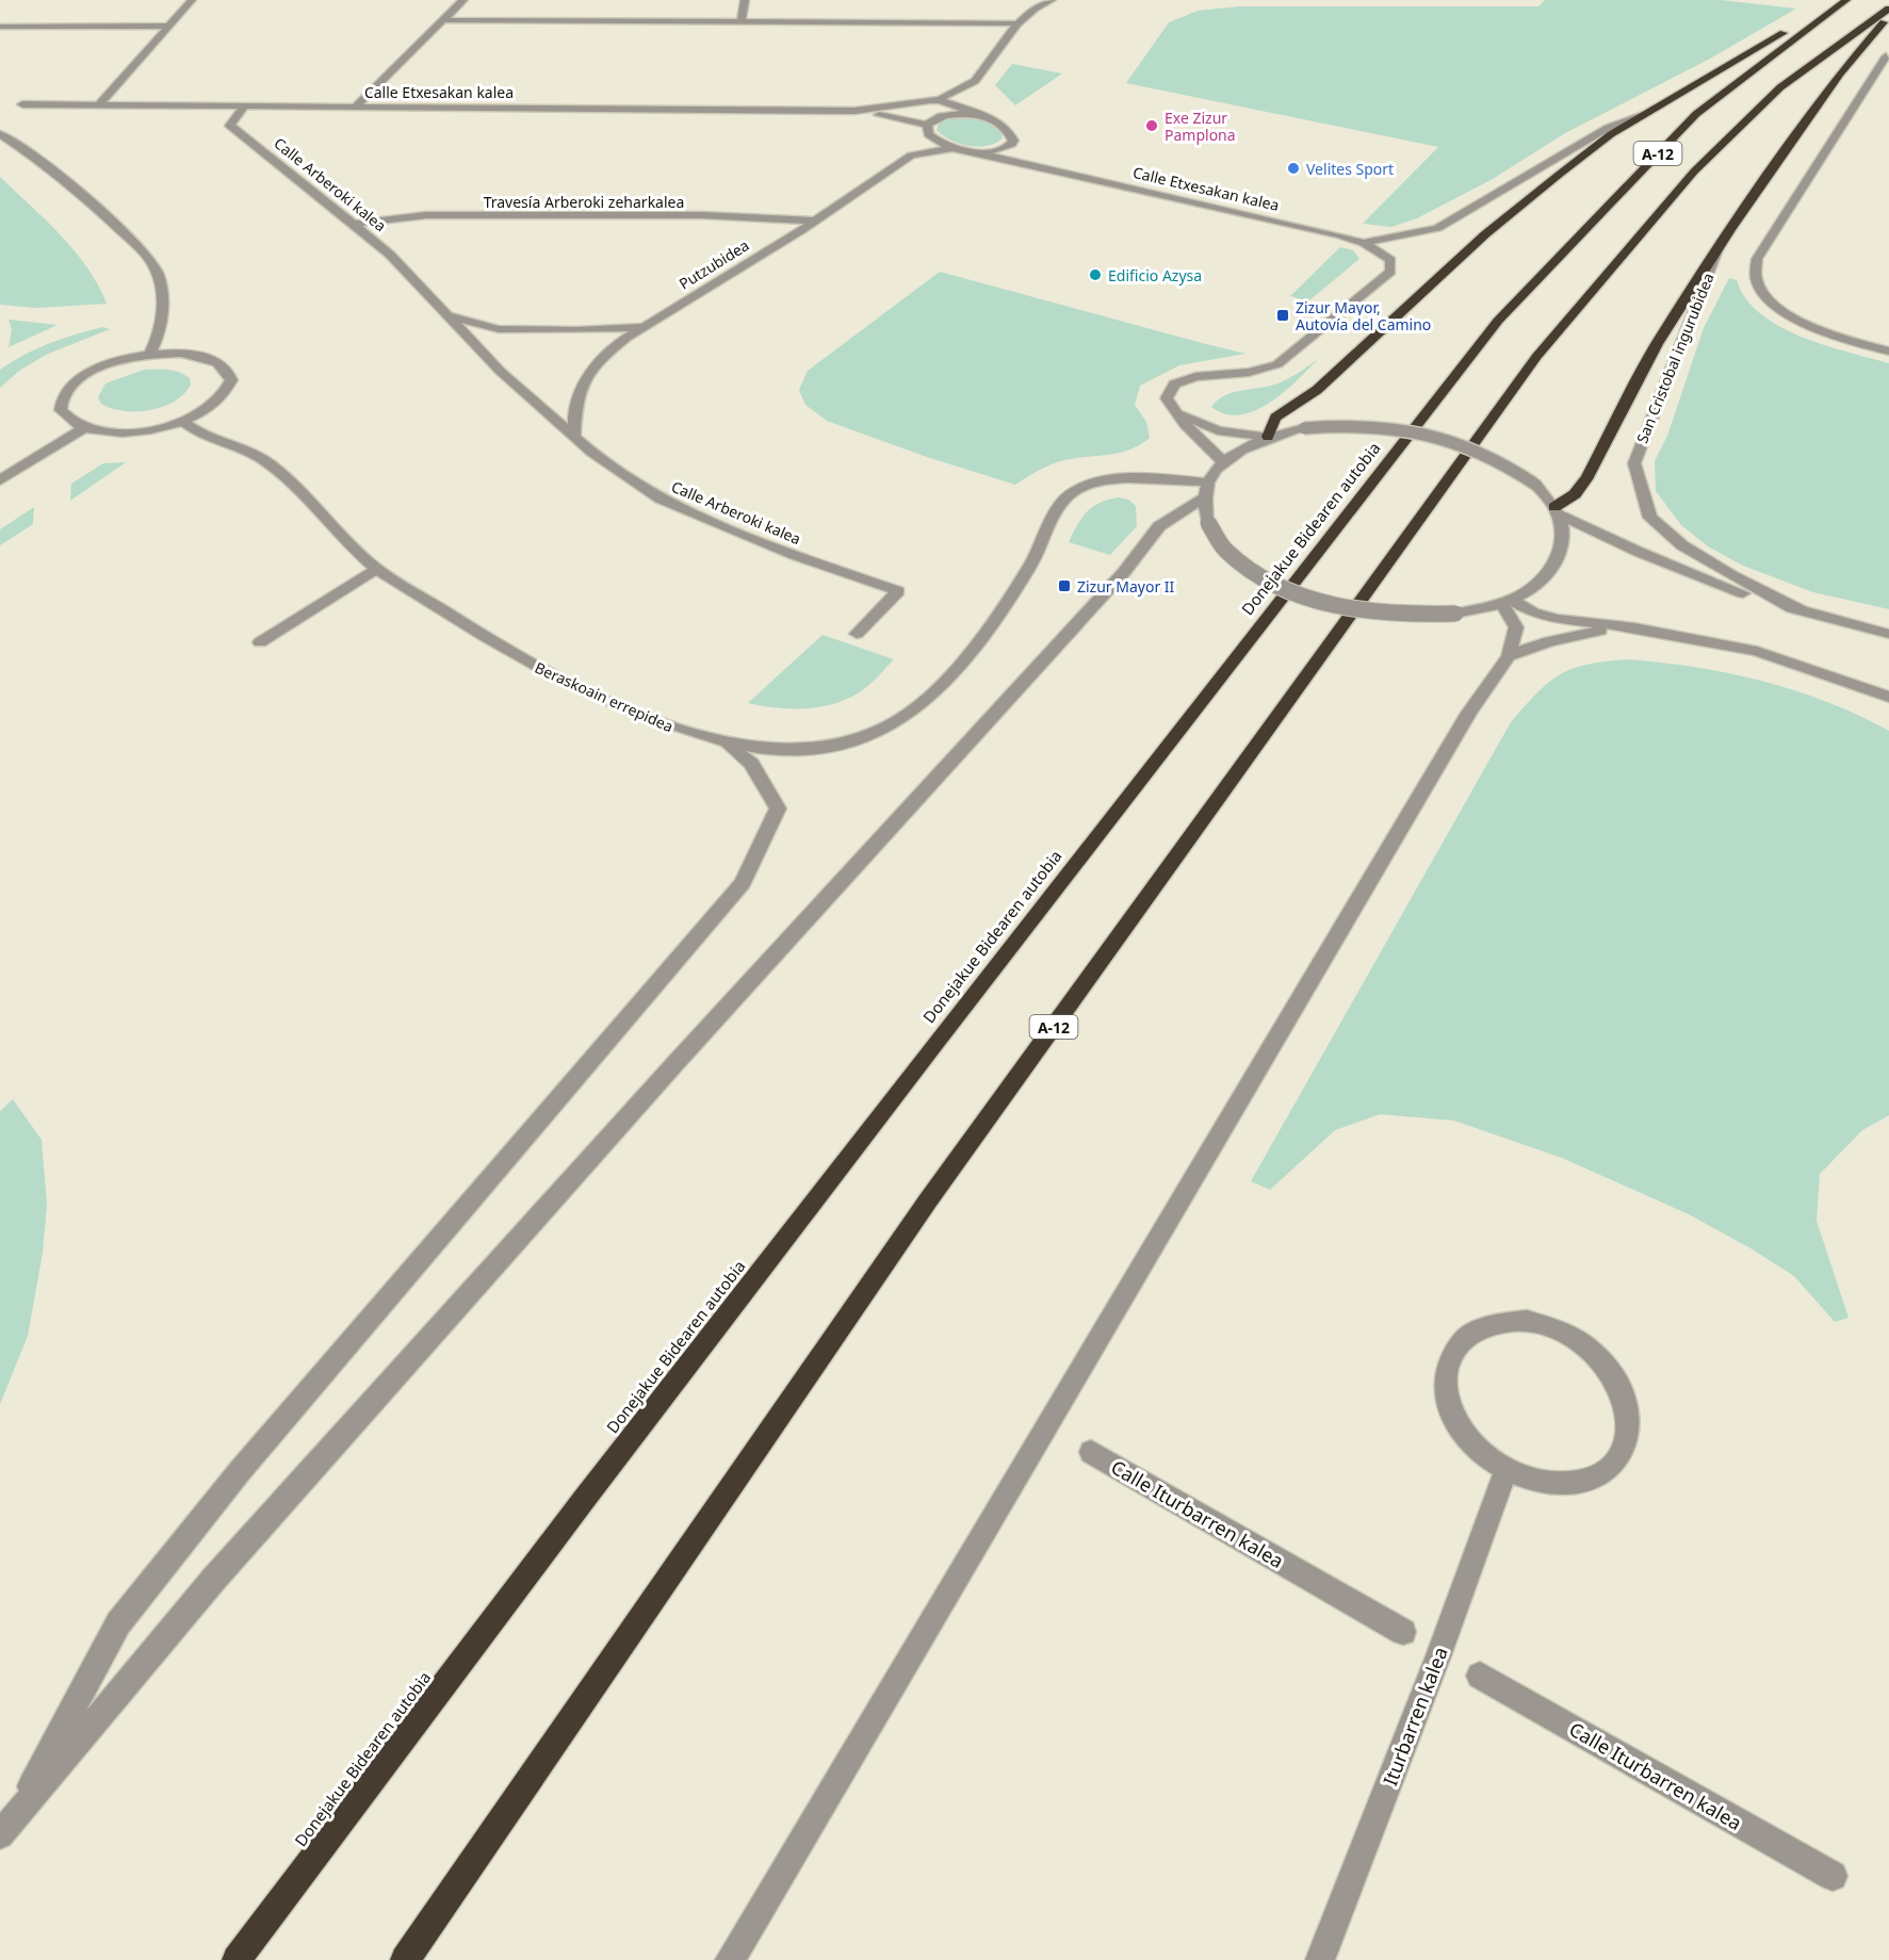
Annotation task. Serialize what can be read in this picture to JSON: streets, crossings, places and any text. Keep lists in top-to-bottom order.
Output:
{
  "streets": {
    "highway": ["A-12", "Donejakue Bidearen autobia"],
    "street": [
      "Calle Etxesakan kalea",
      "Calle Arberoki kalea",
      "Travesía Arberoki zeharkalea",
      "Putzubidea",
      "San Cristobal ingurubidea",
      "Beraskoain errepidea",
      "Calle Iturbarren kalea",
      "Iturbarren kalea"
    ]
  },
  "crossings": [
    ["Calle Etxesakan kalea", "Calle Arberoki kalea"],
    ["Calle Etxesakan kalea", "Putzubidea"],
    ["Calle Arberoki kalea", "Travesía Arberoki zeharkalea"],
    ["Calle Arberoki kalea", "Putzubidea"],
    ["Travesía Arberoki zeharkalea", "Putzubidea"]
  ],
  "places": {
    "other": ["Exe Zizur Pamplona", "Velites Sport", "Edificio Azysa"],
    "transit": ["Zizur Mayor, Autovía del Camino", "Zizur Mayor II"]
  }
}
